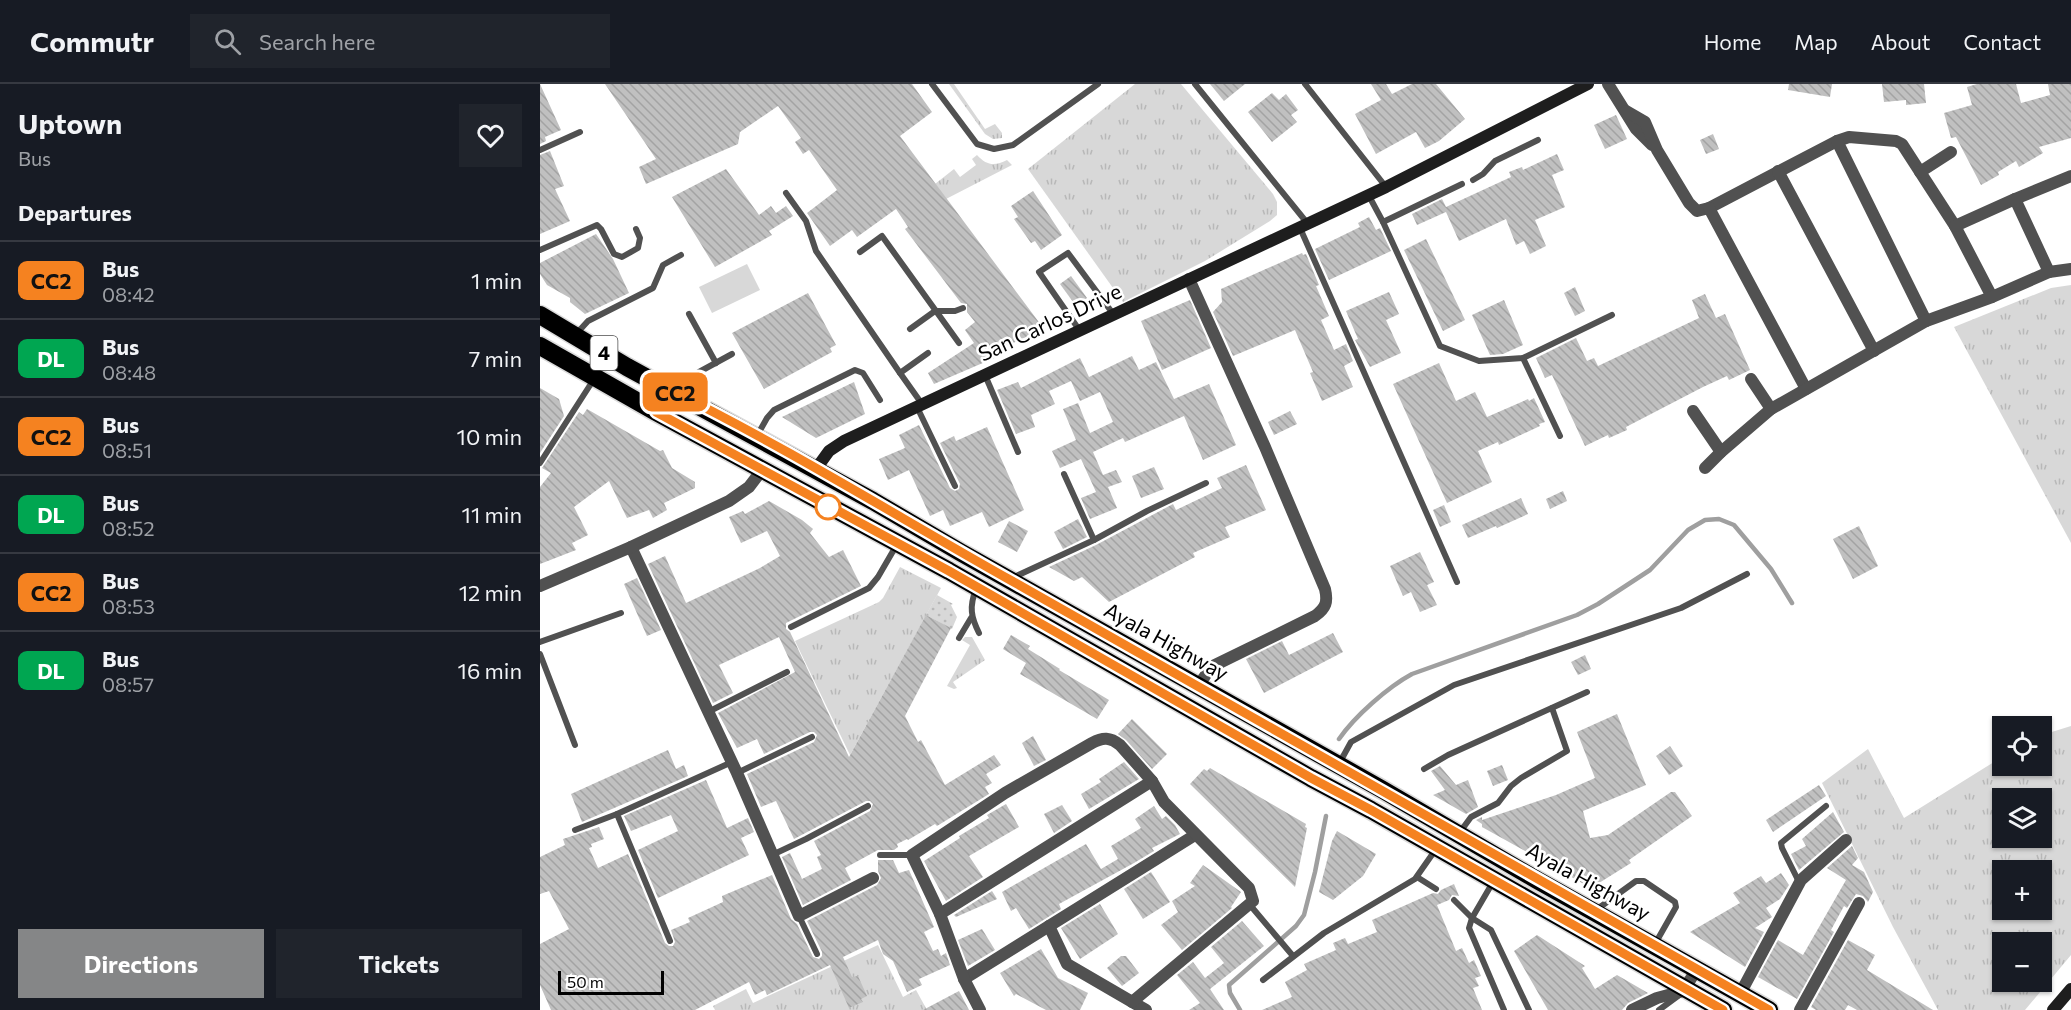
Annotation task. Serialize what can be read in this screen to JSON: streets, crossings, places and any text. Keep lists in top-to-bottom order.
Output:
{
  "streets": {
    "highway": ["4", "Ayala Highway"],
    "street": ["San Carlos Drive"]
  },
  "crossings": [
    ["San Carlos Drive", "Ayala Highway"]
  ],
  "lines": ["bus line CC2"],
  "scale_bar": "50 m",
  "page": {
    "header": "Commutr",
    "search": "Search here",
    "nav": [
      "Home",
      "Map",
      "About",
      "Contact"
    ],
    "heading": [
      ["Uptown", "Bus"],
      "Departures"
    ],
    "on_map": "CC2",
    "list": [
      {
        "mark": "CC2",
        "name": "Bus",
        "note": "08:42",
        "value": "1 min"
      },
      {
        "mark": "DL",
        "name": "Bus",
        "note": "08:48",
        "value": "7 min"
      },
      {
        "mark": "CC2",
        "name": "Bus",
        "note": "08:51",
        "value": "10 min"
      },
      {
        "mark": "DL",
        "name": "Bus",
        "note": "08:52",
        "value": "11 min"
      },
      {
        "mark": "CC2",
        "name": "Bus",
        "note": "08:53",
        "value": "12 min"
      },
      {
        "mark": "DL",
        "name": "Bus",
        "note": "08:57",
        "value": "16 min"
      }
    ],
    "map_buttons": ["+", "−"],
    "buttons": ["Directions", "Tickets"],
    "scale": "50 m"
  }
}
